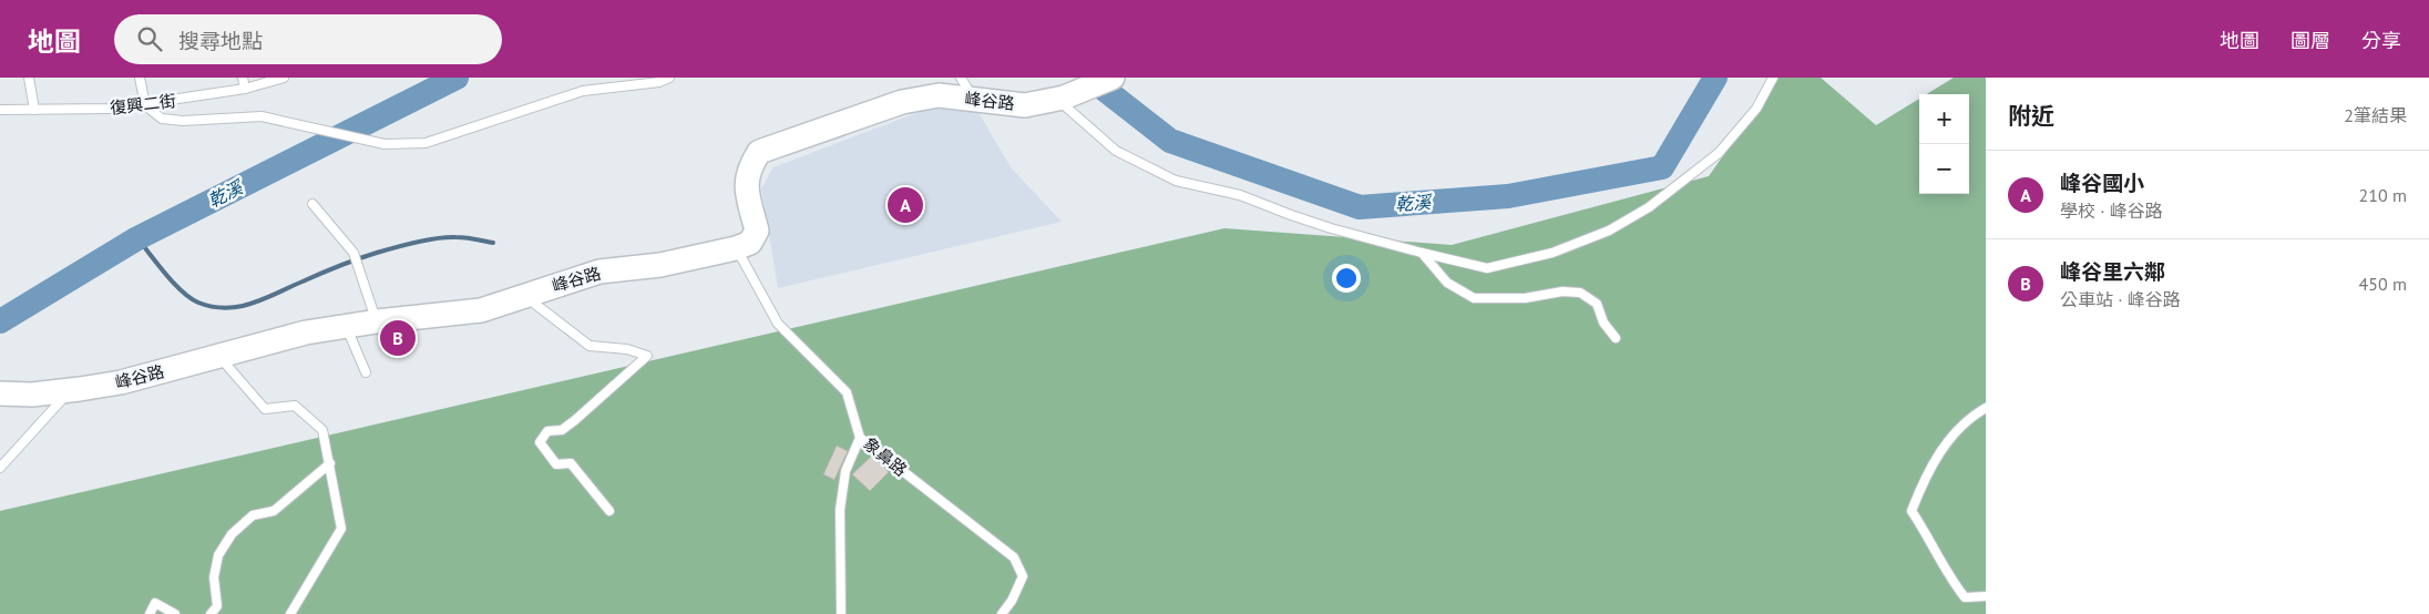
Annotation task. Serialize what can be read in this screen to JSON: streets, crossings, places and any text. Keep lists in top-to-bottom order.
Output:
{
  "streets": {
    "street": ["峰谷路"],
    "lane": ["復興二街", "象鼻路"]
  },
  "crossings": [
    ["峰谷路", "象鼻路"]
  ],
  "water": ["乾溪"],
  "page": {
    "header": "地圖",
    "search": "搜尋地點",
    "nav": ["地圖", "圖層", "分享"],
    "heading": ["附近", "2筆結果"],
    "map_buttons": ["+", "−"],
    "list": [
      {
        "mark": "A",
        "name": "峰谷國小",
        "note": "學校 · 峰谷路",
        "value": "210 m"
      },
      {
        "mark": "B",
        "name": "峰谷里六鄰",
        "note": "公車站 · 峰谷路",
        "value": "450 m"
      }
    ],
    "pins": ["A", "B"]
  }
}
